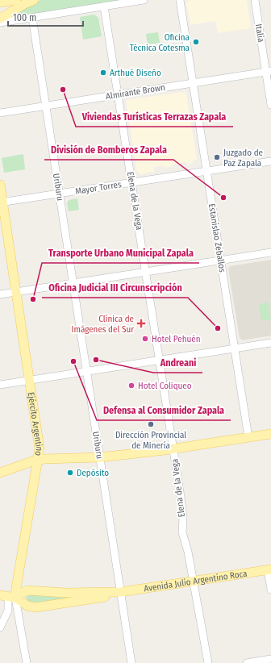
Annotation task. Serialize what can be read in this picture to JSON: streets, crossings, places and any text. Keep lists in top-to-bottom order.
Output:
{
  "streets": {
    "main road": ["Ejército Argentino", "Avenida Julio Argentino Roca"],
    "street": [
      "Italia",
      "Almirante Brown",
      "Uriburu",
      "Mayor Torres",
      "Elena de la Vega",
      "Estanislao Zeballos"
    ]
  },
  "crossings": [
    ["Italia", "Almirante Brown"],
    ["Almirante Brown", "Uriburu"],
    ["Almirante Brown", "Elena de la Vega"],
    ["Almirante Brown", "Estanislao Zeballos"],
    ["Uriburu", "Mayor Torres"],
    ["Uriburu", "Avenida Julio Argentino Roca"],
    ["Mayor Torres", "Elena de la Vega"],
    ["Mayor Torres", "Estanislao Zeballos"],
    ["Mayor Torres", "Ejército Argentino"],
    ["Elena de la Vega", "Avenida Julio Argentino Roca"],
    ["Ejército Argentino", "Avenida Julio Argentino Roca"]
  ],
  "places": {
    "other": [
      "Oficina Técnica Cotesma",
      "Arthué Diseño",
      "Viviendas Turísticas Terrazas Zapala",
      "Juzgado de Paz Zapala",
      "División de Bomberos Zapala",
      "Transporte Urbano Municipal Zapala",
      "Oficina Judicial III Circunscripción",
      "Hotel Pehuén",
      "Andreani",
      "Defensa al Consumidor Zapala",
      "Hotel Coliqueo",
      "Dirección Provincial de Minería",
      "Depósito"
    ],
    "health": ["Clínica de Imágenes del Sur"]
  },
  "scale_bar": "100 m"
}
